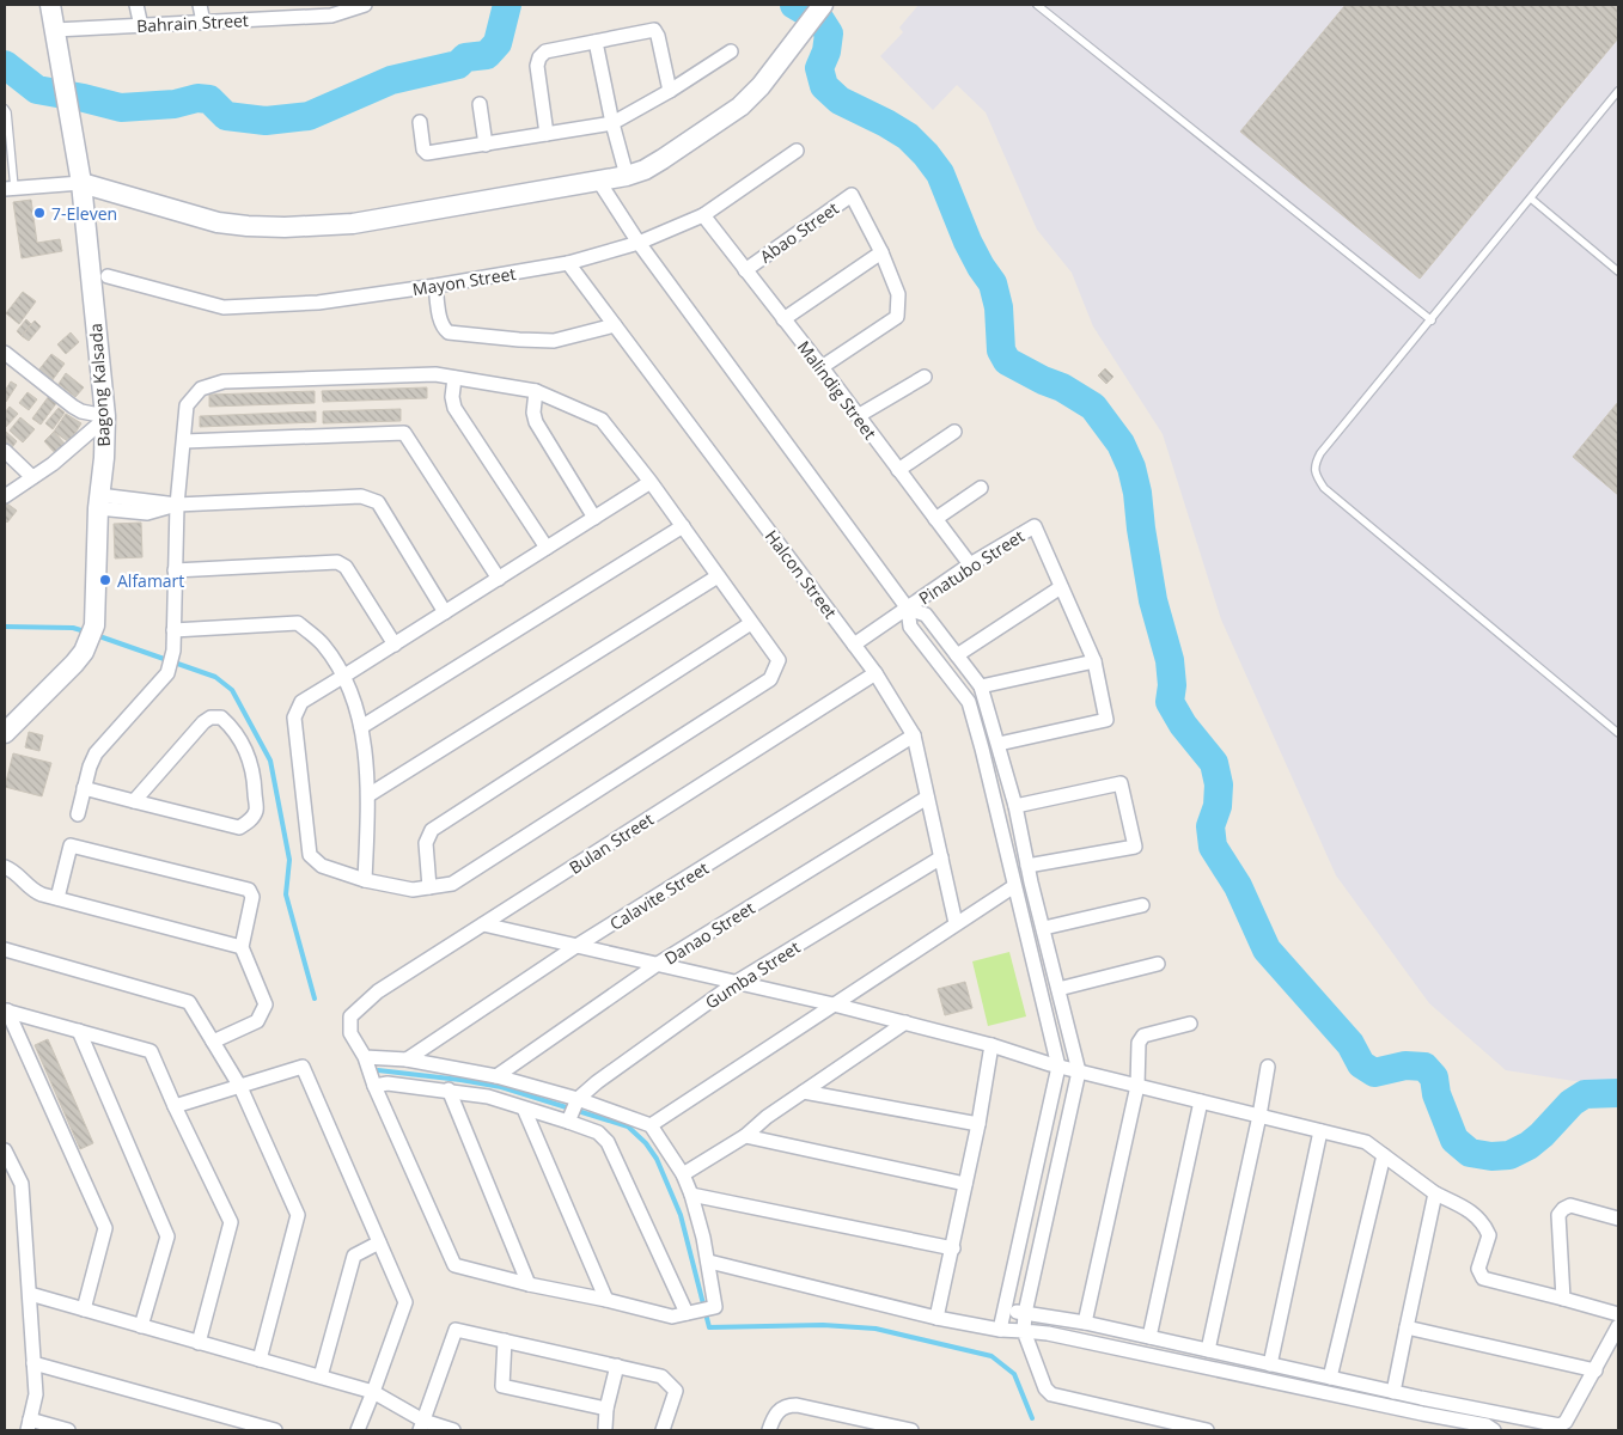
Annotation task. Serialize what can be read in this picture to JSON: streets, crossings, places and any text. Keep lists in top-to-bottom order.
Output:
{
  "streets": {
    "street": [
      "Bahrain Street",
      "Abao Street",
      "Mayon Street",
      "Bagong Kalsada",
      "Malindig Street",
      "Pinatubo Street",
      "Halcon Street",
      "Bulan Street",
      "Calavite Street",
      "Danao Street",
      "Gumba Street"
    ]
  },
  "crossings": [
    ["Bahrain Street", "Bagong Kalsada"],
    ["Abao Street", "Malindig Street"],
    ["Mayon Street", "Malindig Street"],
    ["Mayon Street", "Halcon Street"],
    ["Malindig Street", "Pinatubo Street"],
    ["Pinatubo Street", "Halcon Street"],
    ["Halcon Street", "Bulan Street"],
    ["Halcon Street", "Calavite Street"],
    ["Halcon Street", "Danao Street"],
    ["Halcon Street", "Gumba Street"]
  ],
  "places": ["7-Eleven", "Alfamart"]
}
